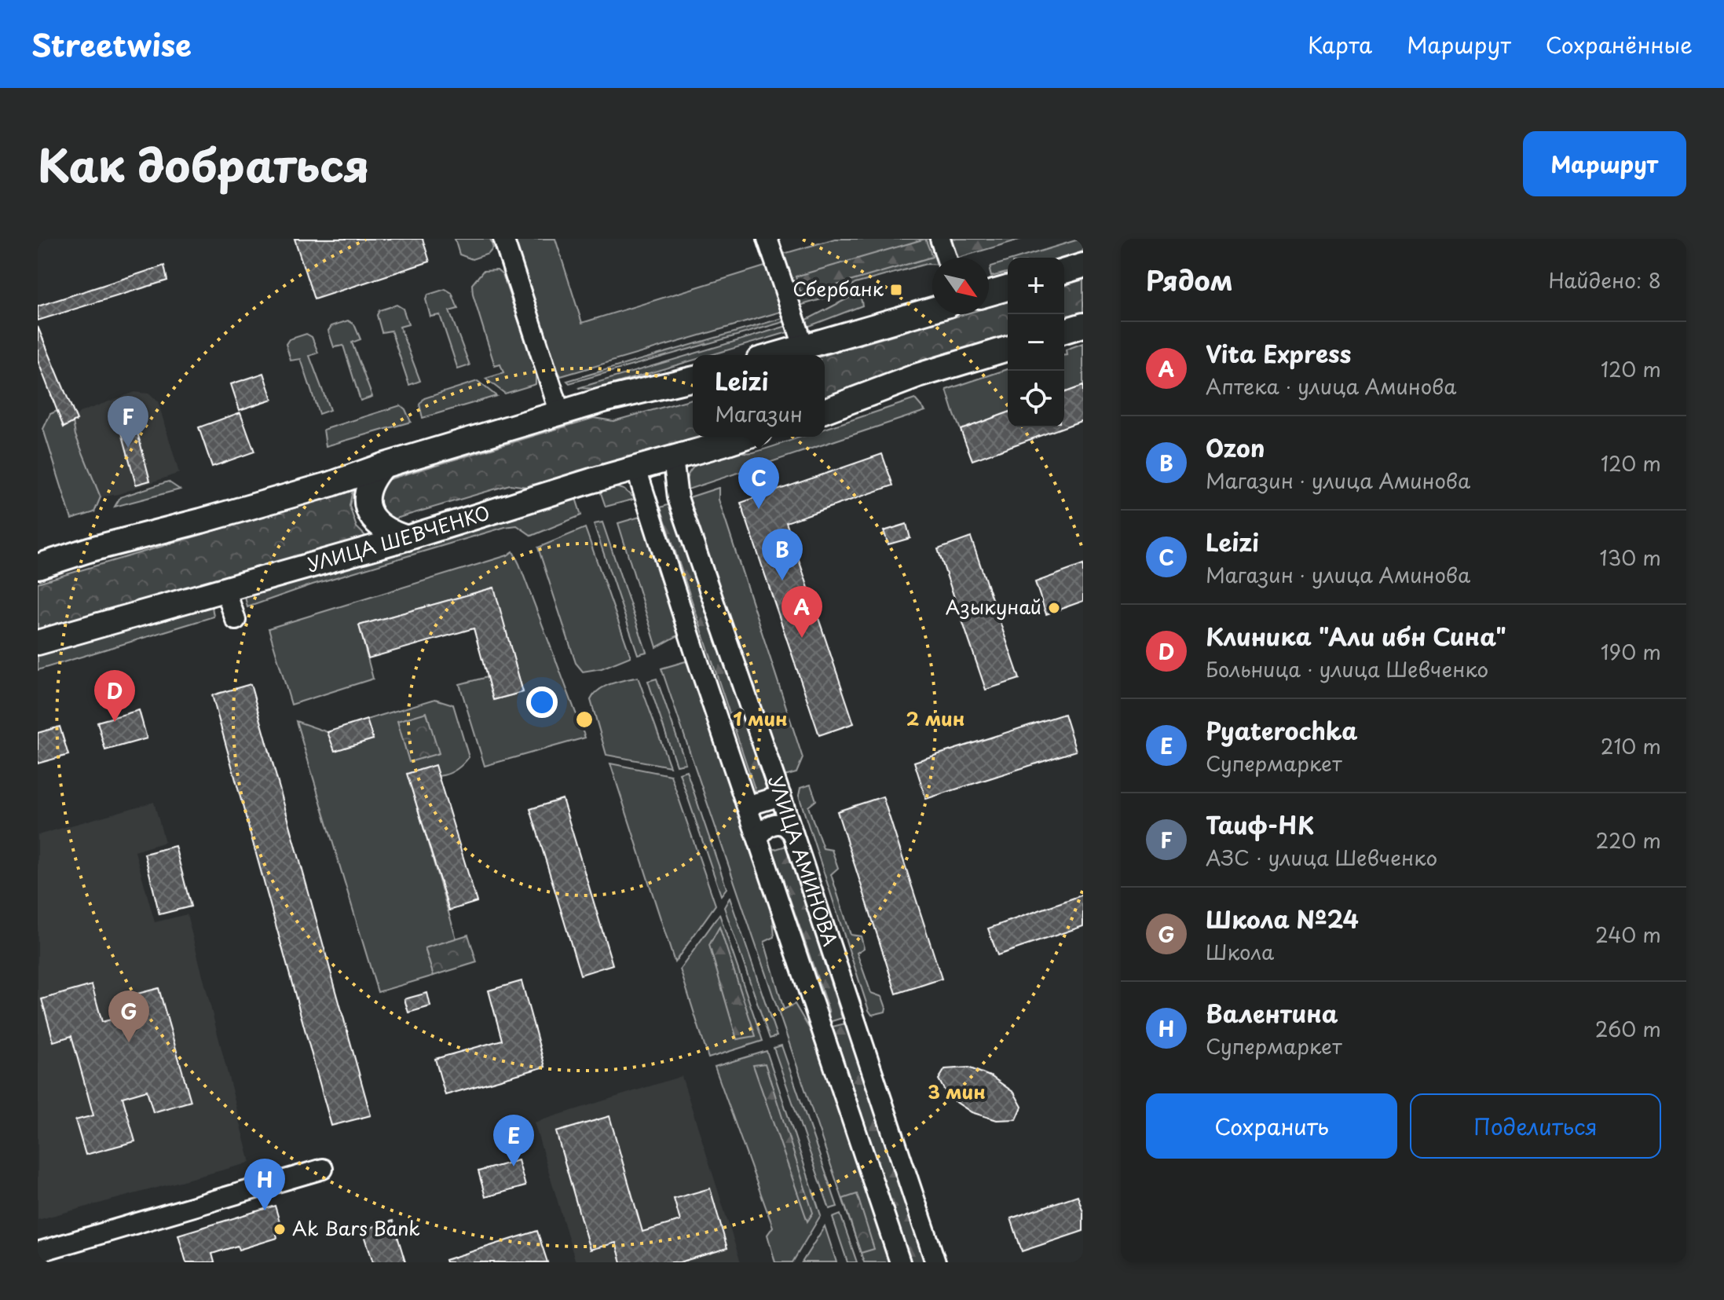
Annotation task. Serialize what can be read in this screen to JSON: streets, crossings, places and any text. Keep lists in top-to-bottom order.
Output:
{
  "streets": {
    "main road": ["УЛИЦА ШЕВЧЕНКО"],
    "street": ["УЛИЦА АМИНОВА"]
  },
  "crossings": [
    ["УЛИЦА ШЕВЧЕНКО", "УЛИЦА АМИНОВА"]
  ],
  "places": {
    "transit": ["Сбербанк"],
    "other": ["Азыкунай", "Ak Bars Bank"]
  },
  "north": "bottom right",
  "page": {
    "header": "Streetwise",
    "nav": ["Карта", "Маршрут", "Сохранённые"],
    "title": "Как добраться",
    "buttons": [
      "Маршрут",
      ["Сохранить", "Поделиться"]
    ],
    "heading": ["Рядом", "Найдено: 8"],
    "map_buttons": ["+", "−"],
    "list": [
      {
        "mark": "A",
        "name": "Vita Express",
        "note": "Аптека · улица Аминова",
        "value": "120 m"
      },
      {
        "mark": "B",
        "name": "Ozon",
        "note": "Магазин · улица Аминова",
        "value": "120 m"
      },
      {
        "mark": "C",
        "name": "Leizi",
        "note": "Магазин · улица Аминова",
        "value": "130 m"
      },
      {
        "mark": "D",
        "name": "Клиника \"Али ибн Сина\"",
        "note": "Больница · улица Шевченко",
        "value": "190 m"
      },
      {
        "mark": "E",
        "name": "Pyaterochka",
        "note": "Супермаркет",
        "value": "210 m"
      },
      {
        "mark": "F",
        "name": "Таиф-НК",
        "note": "АЗС · улица Шевченко",
        "value": "220 m"
      },
      {
        "mark": "G",
        "name": "Школа №24",
        "note": "Школа",
        "value": "240 m"
      },
      {
        "mark": "H",
        "name": "Валентина",
        "note": "Супермаркет",
        "value": "260 m"
      }
    ],
    "popup": ["Leizi", "Магазин"],
    "pins": [
      "F",
      "C",
      "B",
      "A",
      "D",
      "G",
      "E",
      "H"
    ]
  },
  "rings": ["1 мин", "2 мин", "3 мин"]
}
